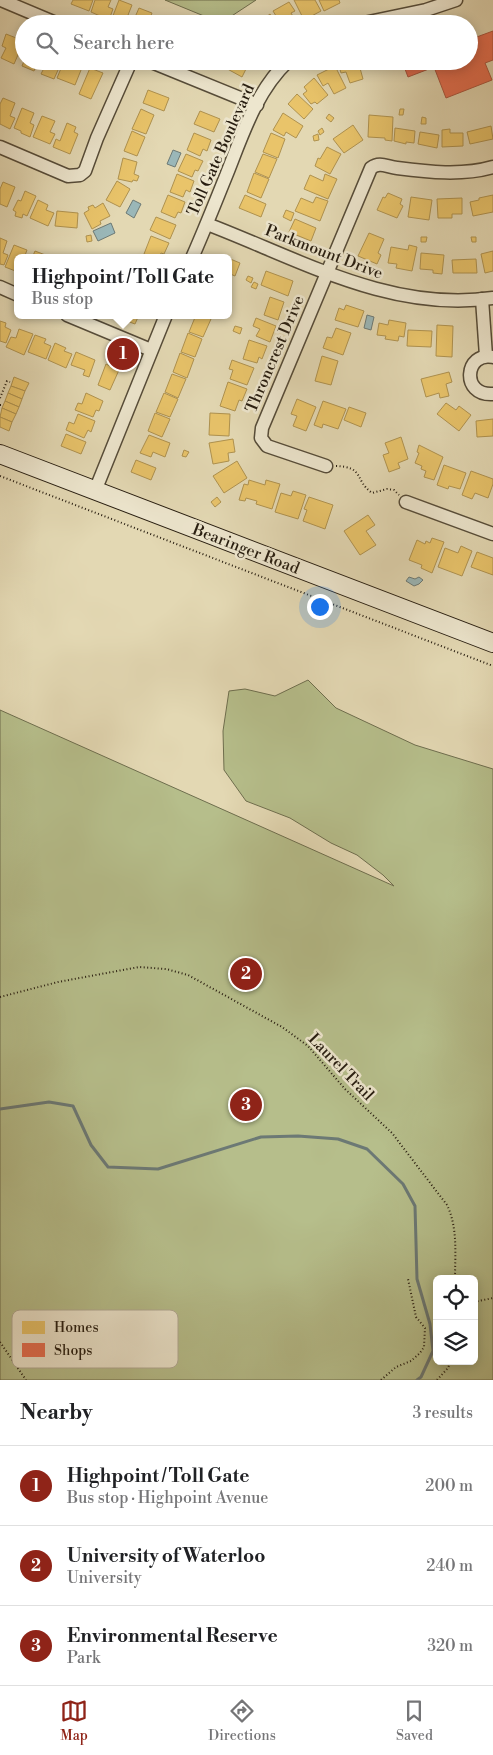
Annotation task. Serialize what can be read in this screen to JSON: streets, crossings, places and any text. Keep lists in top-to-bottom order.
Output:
{
  "streets": {
    "street": [
      "Toll Gate Boulevard",
      "Parkmount Drive",
      "Throncrest Drive",
      "Bearinger Road"
    ],
    "path": ["Laurel Trail"]
  },
  "crossings": [
    ["Toll Gate Boulevard", "Parkmount Drive"],
    ["Parkmount Drive", "Throncrest Drive"]
  ],
  "legend": ["Homes", "Shops"],
  "page": {
    "search": "Search here",
    "popup": ["Highpoint / Toll Gate", "Bus stop"],
    "pins": ["1", "2", "3"],
    "heading": ["Nearby", "3 results"],
    "list": [
      {
        "mark": "1",
        "name": "Highpoint / Toll Gate",
        "note": "Bus stop · Highpoint Avenue",
        "value": "200 m"
      },
      {
        "mark": "2",
        "name": "University of Waterloo",
        "note": "University",
        "value": "240 m"
      },
      {
        "mark": "3",
        "name": "Environmental Reserve",
        "note": "Park",
        "value": "320 m"
      }
    ],
    "nav": ["Map", "Directions", "Saved"]
  }
}
